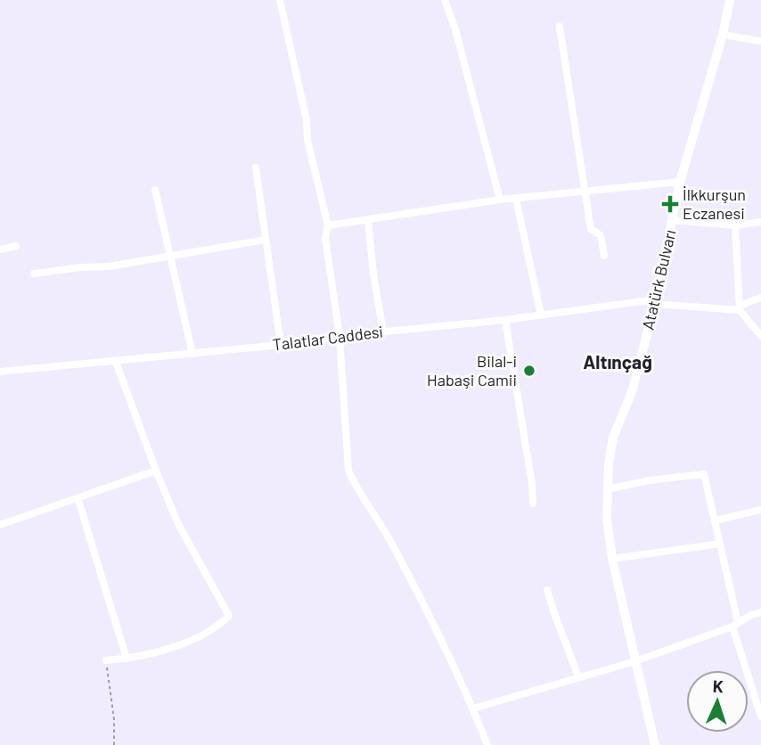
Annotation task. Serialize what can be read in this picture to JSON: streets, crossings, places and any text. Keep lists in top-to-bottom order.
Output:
{
  "streets": {
    "main road": ["Atatürk Bulvarı"],
    "street": ["Talatlar Caddesi"]
  },
  "crossings": [
    ["Atatürk Bulvarı", "Talatlar Caddesi"]
  ],
  "districts": ["Altınçağ"],
  "places": {
    "health": ["İlkkurşun Eczanesi"],
    "other": ["Bilal-i Habaşi Camii"]
  },
  "north": "top"
}
